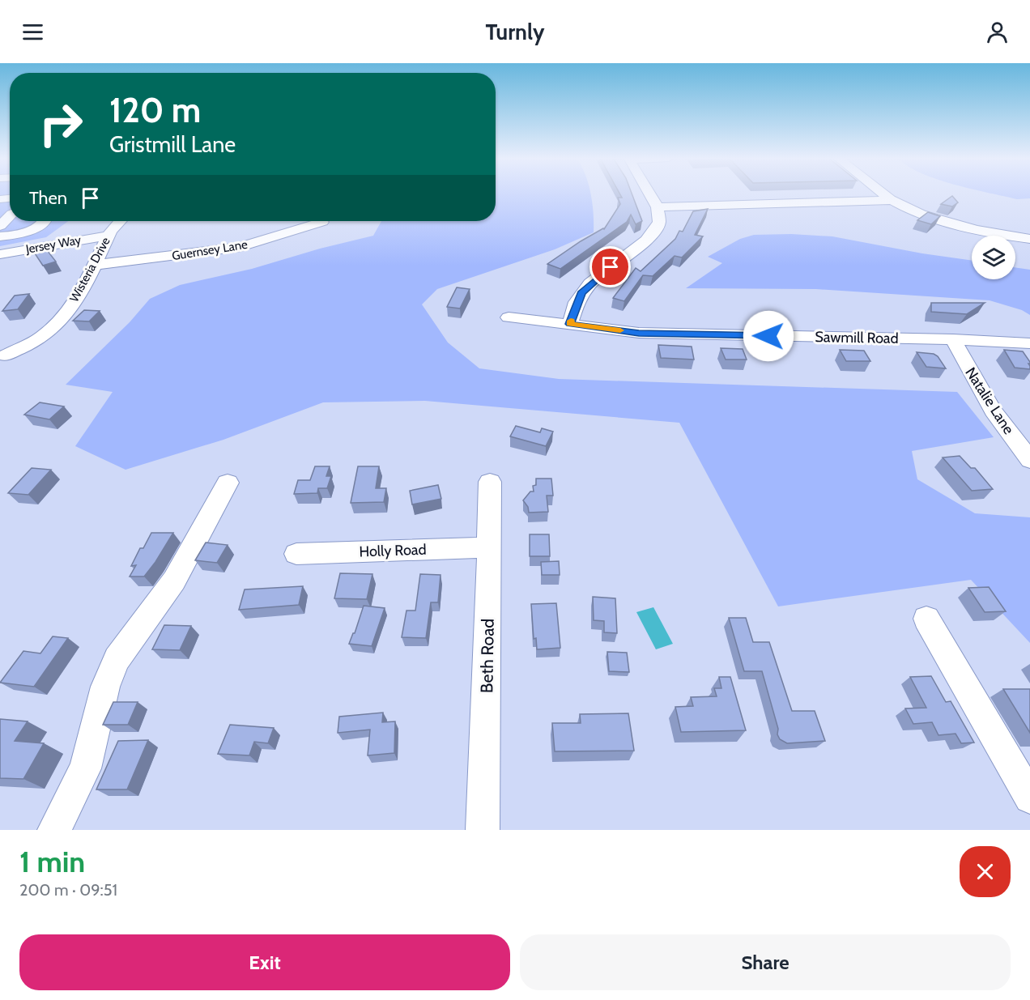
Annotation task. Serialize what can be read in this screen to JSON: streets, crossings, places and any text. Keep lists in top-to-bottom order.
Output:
{
  "streets": {
    "street": [
      "Jersey Way",
      "Guernsey Lane",
      "Wisteria Drive",
      "Sawmill Road",
      "Natalie Lane",
      "Holly Road",
      "Beth Road"
    ]
  },
  "crossings": [
    ["Jersey Way", "Wisteria Drive"],
    ["Guernsey Lane", "Wisteria Drive"],
    ["Sawmill Road", "Natalie Lane"],
    ["Holly Road", "Beth Road"]
  ],
  "page": {
    "header": "Turnly",
    "turn": ["120 m", "Gristmill Lane"],
    "then": "Then",
    "heading": ["1 min", "200 m · 09:51"],
    "buttons": ["Exit", "Share"]
  }
}
